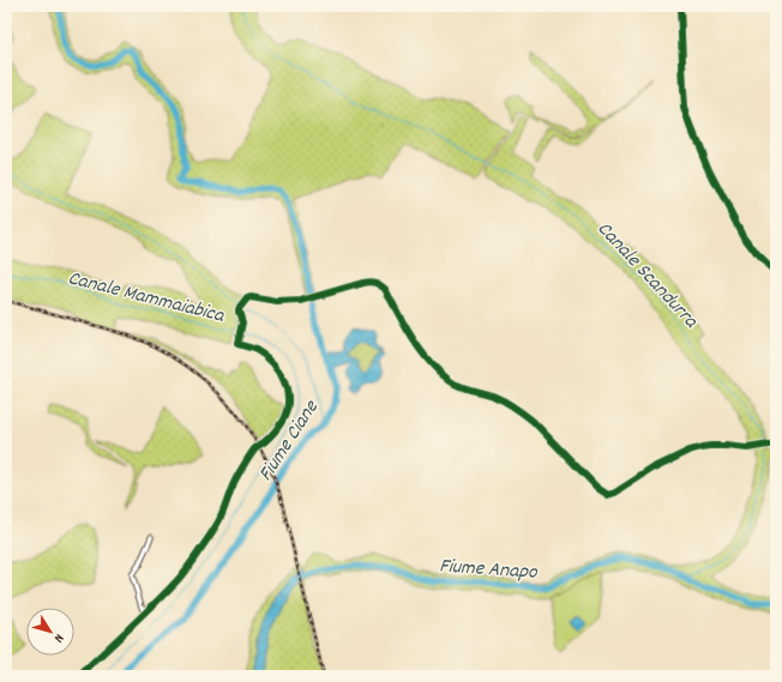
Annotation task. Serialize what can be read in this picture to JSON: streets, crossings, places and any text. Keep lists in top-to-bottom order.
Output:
{
  "water": [
    "Canale Scandurra",
    "Canale Mammaiabica",
    "Fiume Ciane",
    "Fiume Anapo"
  ],
  "north": "bottom right"
}
